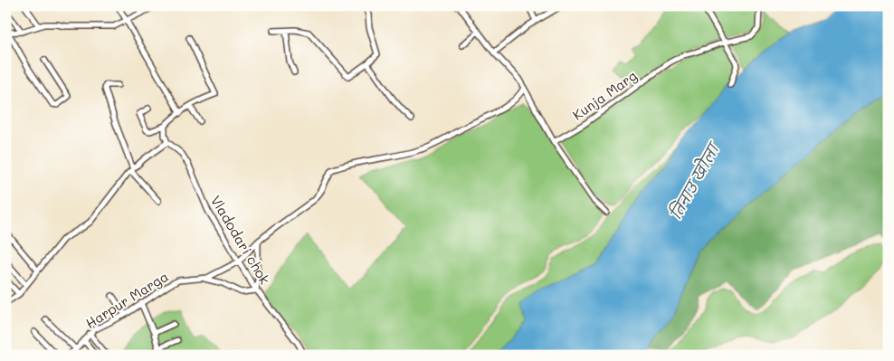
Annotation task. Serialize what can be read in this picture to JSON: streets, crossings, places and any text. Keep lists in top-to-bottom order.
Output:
{
  "streets": {
    "street": ["Kunja Marg", "Vladodari chok", "Harpur Marga"]
  },
  "crossings": [
    ["Vladodari chok", "Harpur Marga"]
  ],
  "water": ["तिनाउ खोला"]
}
